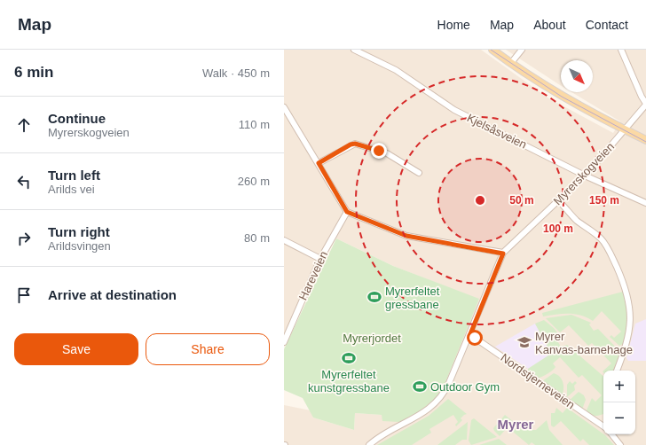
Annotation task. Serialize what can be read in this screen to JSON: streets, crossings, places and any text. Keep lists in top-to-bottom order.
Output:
{
  "streets": {
    "street": [
      "Kjelsåsveien",
      "Myrerskogveien",
      "Hareveien",
      "Nordstjerneveien"
    ]
  },
  "crossings": [
    ["Kjelsåsveien", "Myrerskogveien"],
    ["Myrerskogveien", "Nordstjerneveien"]
  ],
  "districts": ["Myrer"],
  "parks": ["Myrerjordet"],
  "places": {
    "sports": ["Myrerfeltet gressbane", "Myrerfeltet kunstgressbane", "Outdoor Gym"],
    "school or university": ["Myrer Kanvas-barnehage"]
  },
  "north": "bottom right",
  "page": {
    "header": "Map",
    "nav": [
      "Home",
      "Map",
      "About",
      "Contact"
    ],
    "heading": ["6 min", "Walk · 450 m"],
    "list": [
      ["Continue", "Myrerskogveien", "110 m"],
      ["Turn left", "Arilds vei", "260 m"],
      ["Turn right", "Arildsvingen", "80 m"],
      "Arrive at destination"
    ],
    "buttons": ["Save", "Share"],
    "map_buttons": ["+", "−"]
  },
  "rings": ["50 m", "150 m", "100 m"]
}
